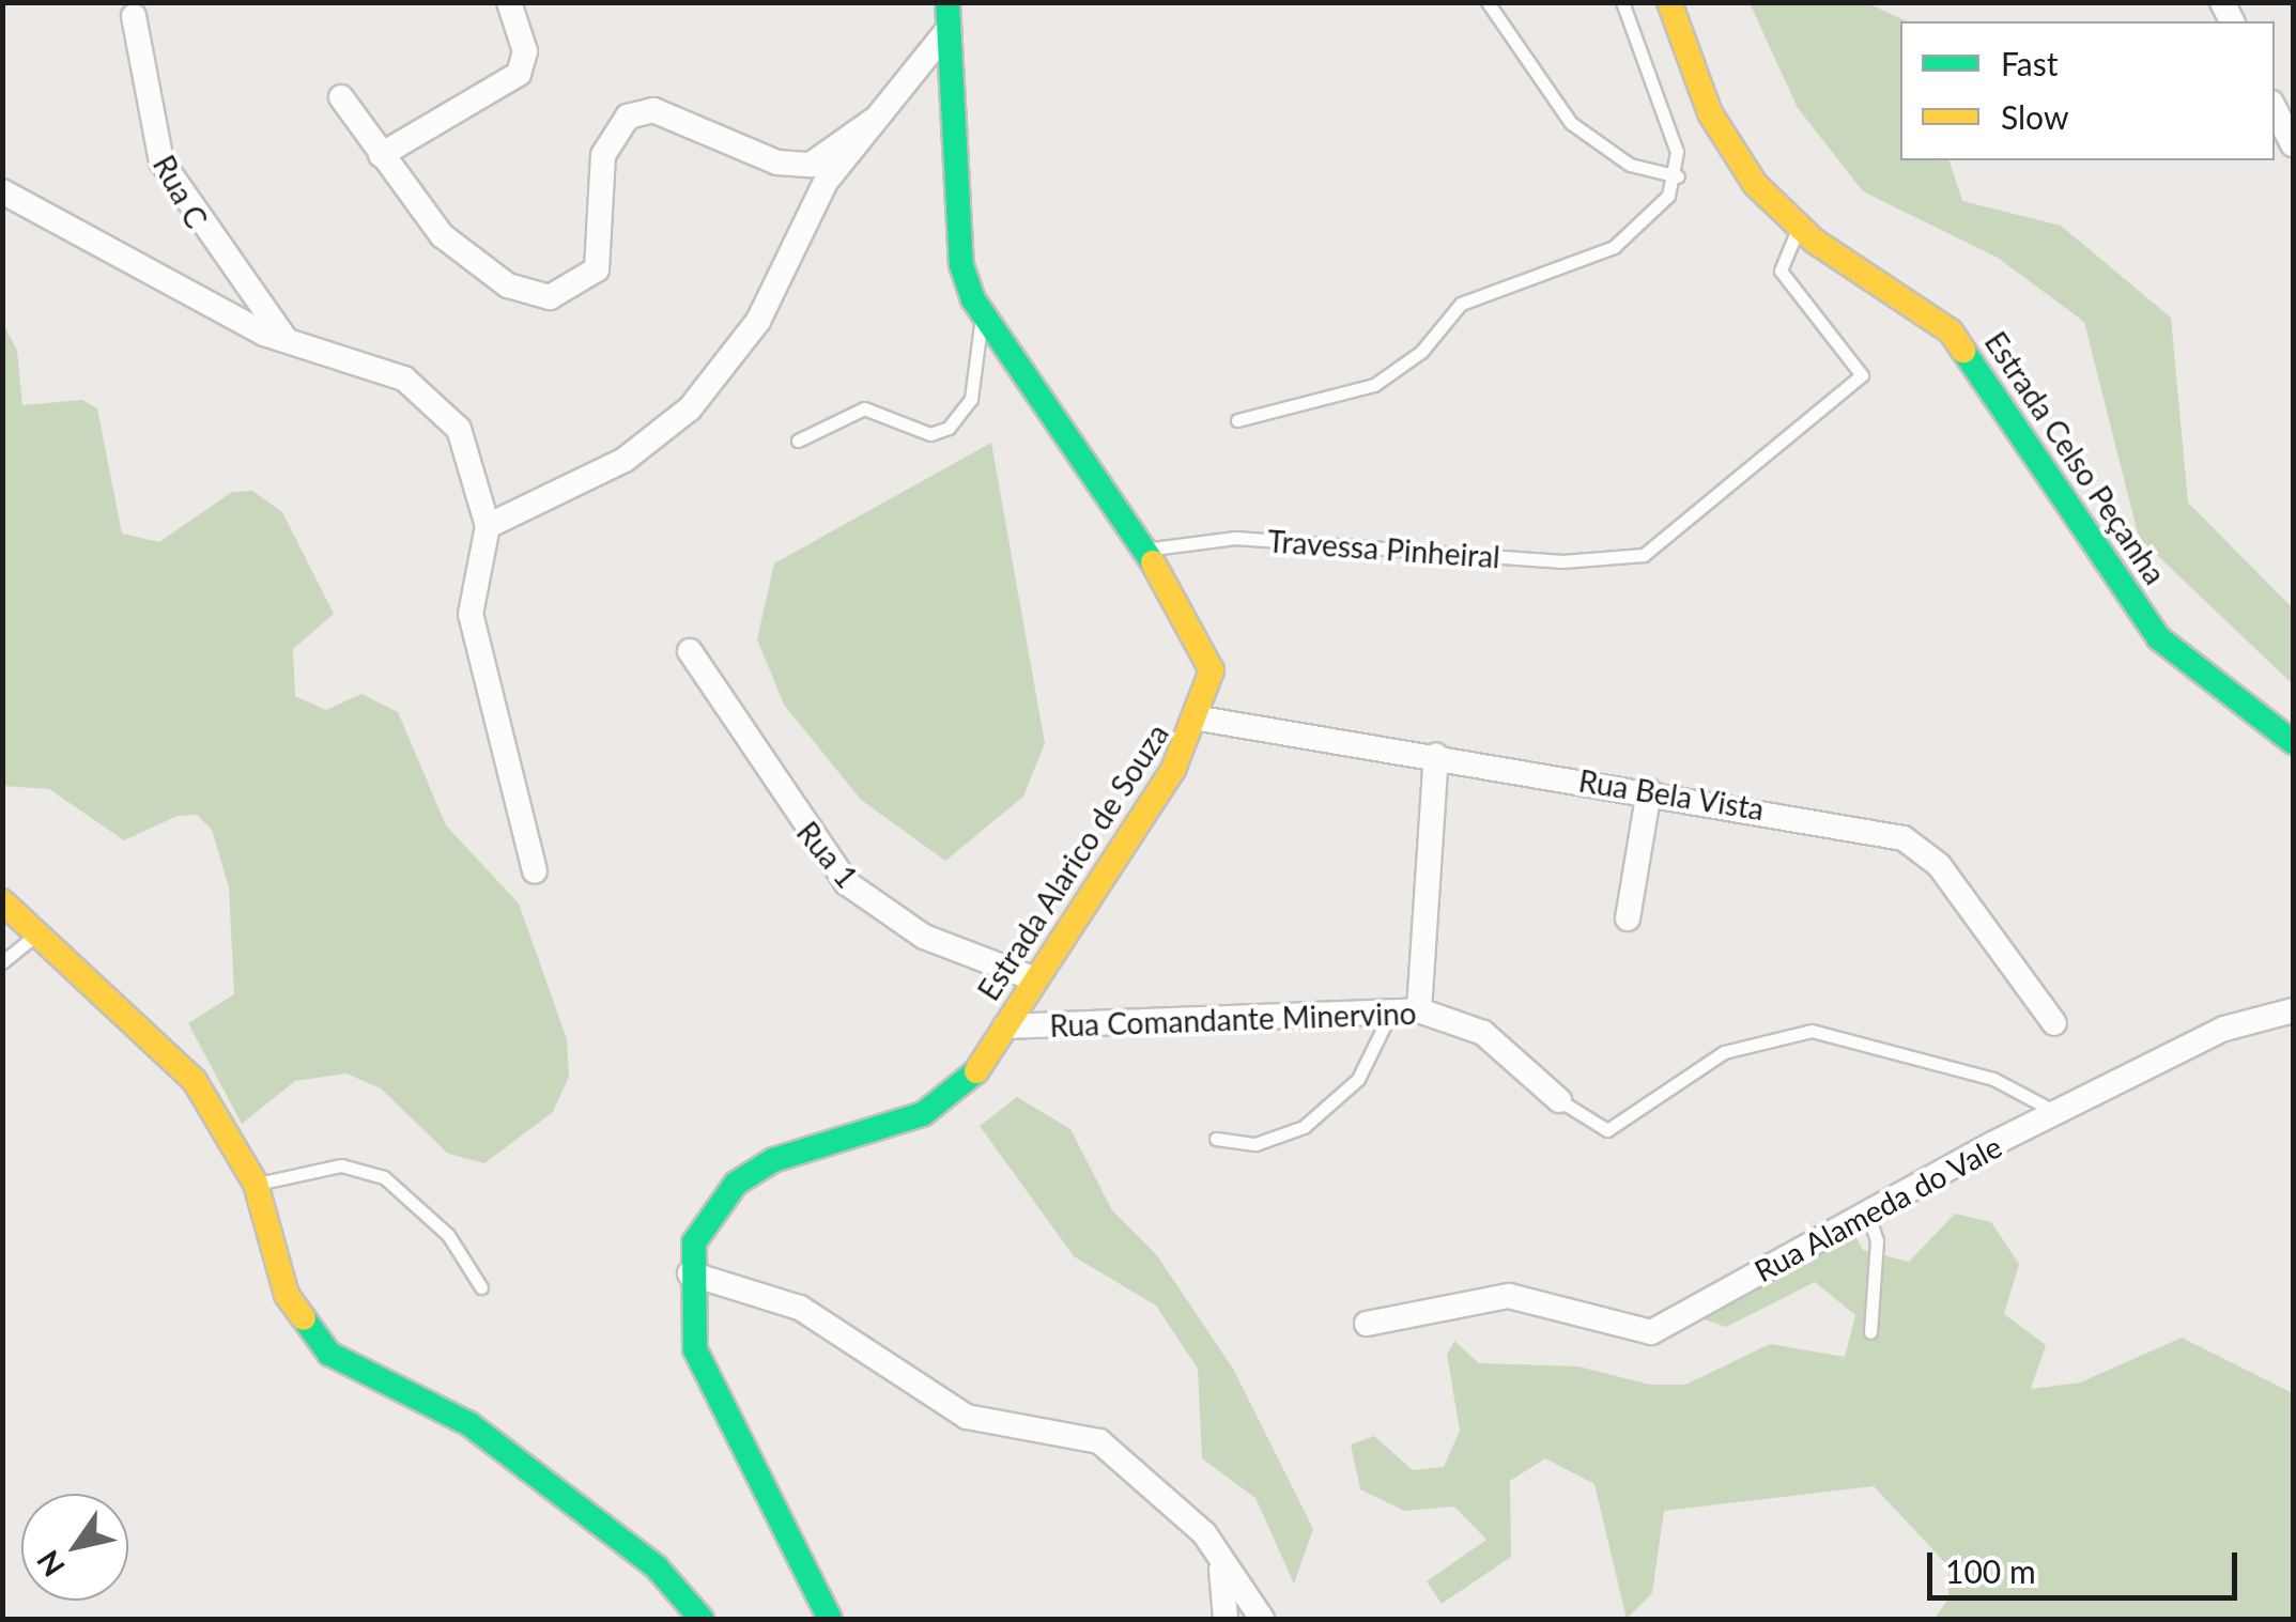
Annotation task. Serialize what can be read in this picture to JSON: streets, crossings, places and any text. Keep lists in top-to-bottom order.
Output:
{
  "streets": {
    "main road": ["Estrada Celso Peçanha", "Estrada Alarico de Souza"],
    "street": [
      "Rua C",
      "Rua Bela Vista",
      "Rua 1",
      "Rua Comandante Minervino",
      "Rua Alameda do Vale"
    ],
    "lane": ["Travessa Pinheiral"]
  },
  "crossings": [
    ["Estrada Celso Peçanha", "Travessa Pinheiral"],
    ["Travessa Pinheiral", "Estrada Alarico de Souza"],
    ["Rua Bela Vista", "Estrada Alarico de Souza"],
    ["Rua 1", "Estrada Alarico de Souza"],
    ["Estrada Alarico de Souza", "Rua Comandante Minervino"]
  ],
  "legend": ["Fast", "Slow"],
  "scale_bar": "100 m",
  "north": "bottom left"
}
